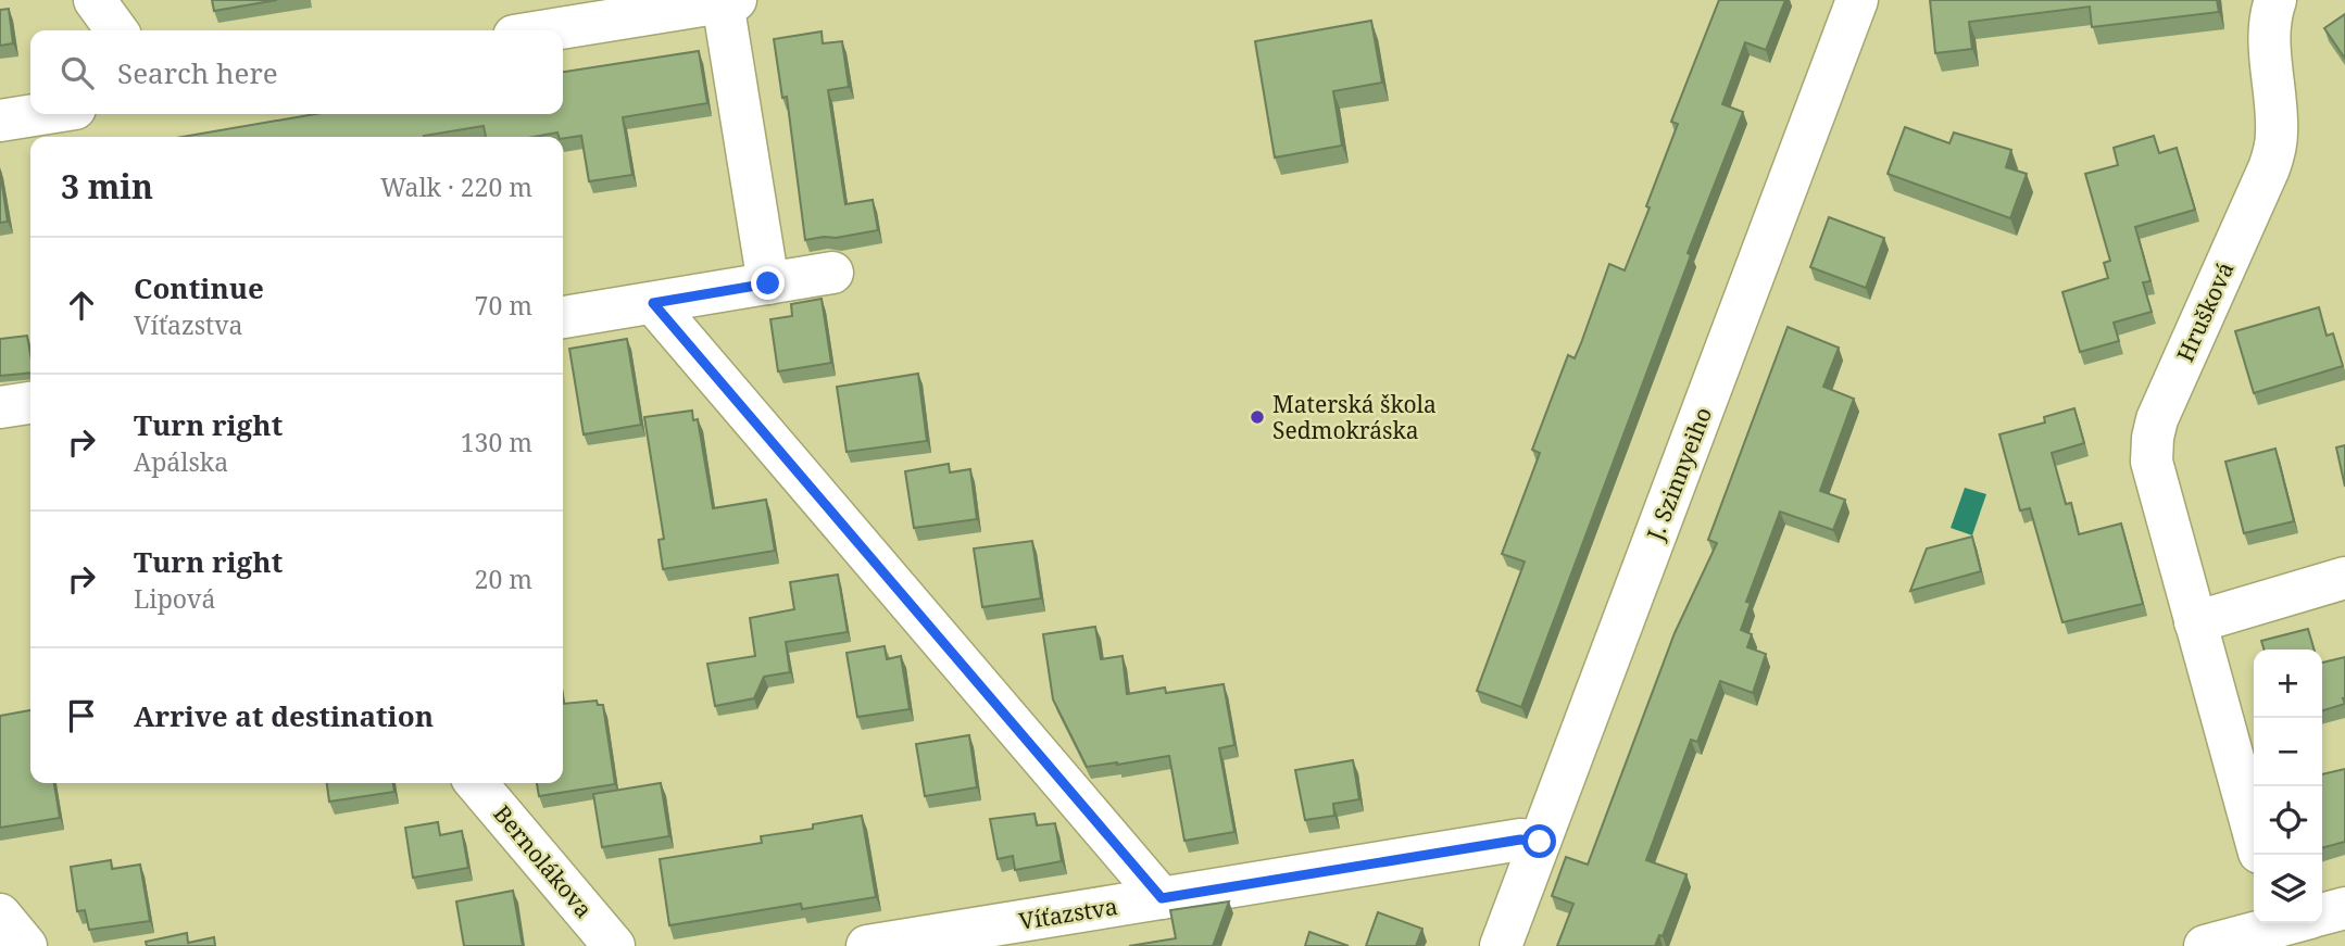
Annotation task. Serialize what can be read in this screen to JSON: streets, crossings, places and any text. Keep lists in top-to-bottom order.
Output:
{
  "streets": {
    "street": [
      "Hrušková",
      "J. Szinnyeiho",
      "Bernolákova",
      "Víťazstva"
    ]
  },
  "crossings": [
    ["J. Szinnyeiho", "Víťazstva"]
  ],
  "places": ["Materská škola Sedmokráska"],
  "page": {
    "search": "Search here",
    "heading": ["3 min", "Walk · 220 m"],
    "list": [
      ["Continue", "Víťazstva", "70 m"],
      ["Turn right", "Apálska", "130 m"],
      ["Turn right", "Lipová", "20 m"],
      "Arrive at destination"
    ],
    "map_buttons": ["+", "−"]
  }
}
